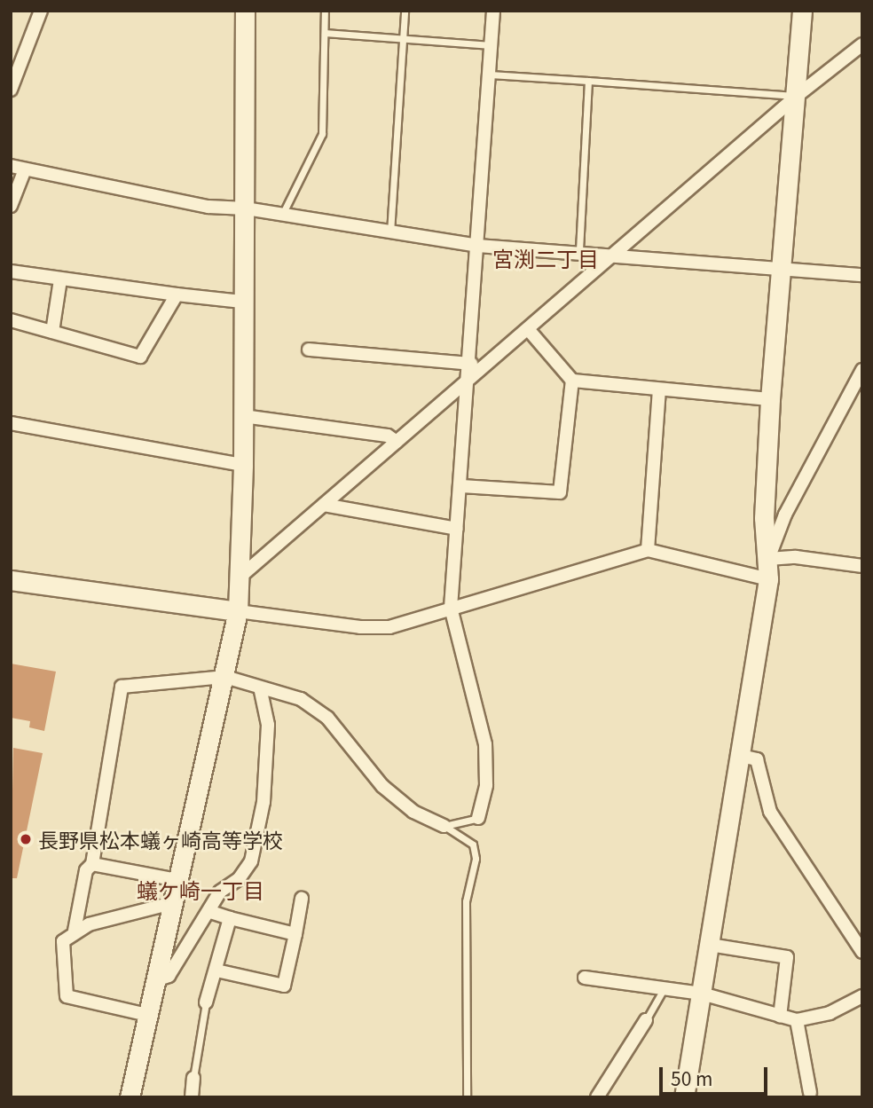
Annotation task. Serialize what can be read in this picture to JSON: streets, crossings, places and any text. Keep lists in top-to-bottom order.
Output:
{
  "districts": ["宮渕二丁目", "蟻ケ崎一丁目"],
  "places": ["長野県松本蟻ヶ崎高等学校"],
  "scale_bar": "50 m"
}
